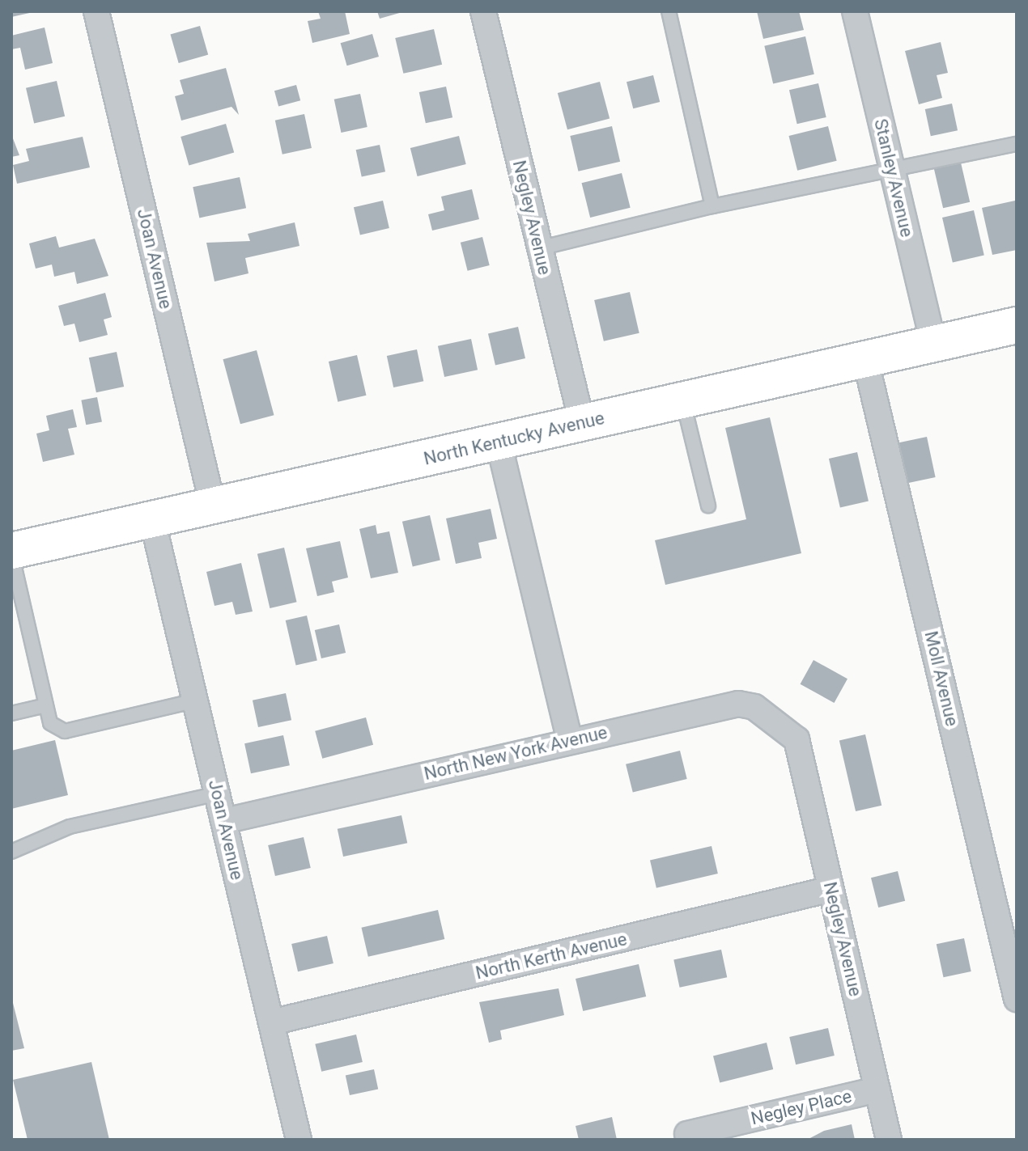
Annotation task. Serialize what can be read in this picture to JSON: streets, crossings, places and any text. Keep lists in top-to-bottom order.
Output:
{
  "streets": {
    "street": [
      "Stanley Avenue",
      "Negley Avenue",
      "Joan Avenue",
      "North Kentucky Avenue",
      "Moll Avenue",
      "North New York Avenue",
      "North Kerth Avenue",
      "Negley Place"
    ]
  },
  "crossings": [
    ["Stanley Avenue", "North Kentucky Avenue"],
    ["Negley Avenue", "North Kentucky Avenue"],
    ["Negley Avenue", "North New York Avenue"],
    ["Negley Avenue", "North Kerth Avenue"],
    ["Negley Avenue", "Negley Place"],
    ["Joan Avenue", "North Kentucky Avenue"],
    ["Joan Avenue", "North New York Avenue"],
    ["Joan Avenue", "North Kerth Avenue"],
    ["North Kentucky Avenue", "Moll Avenue"]
  ]
}
